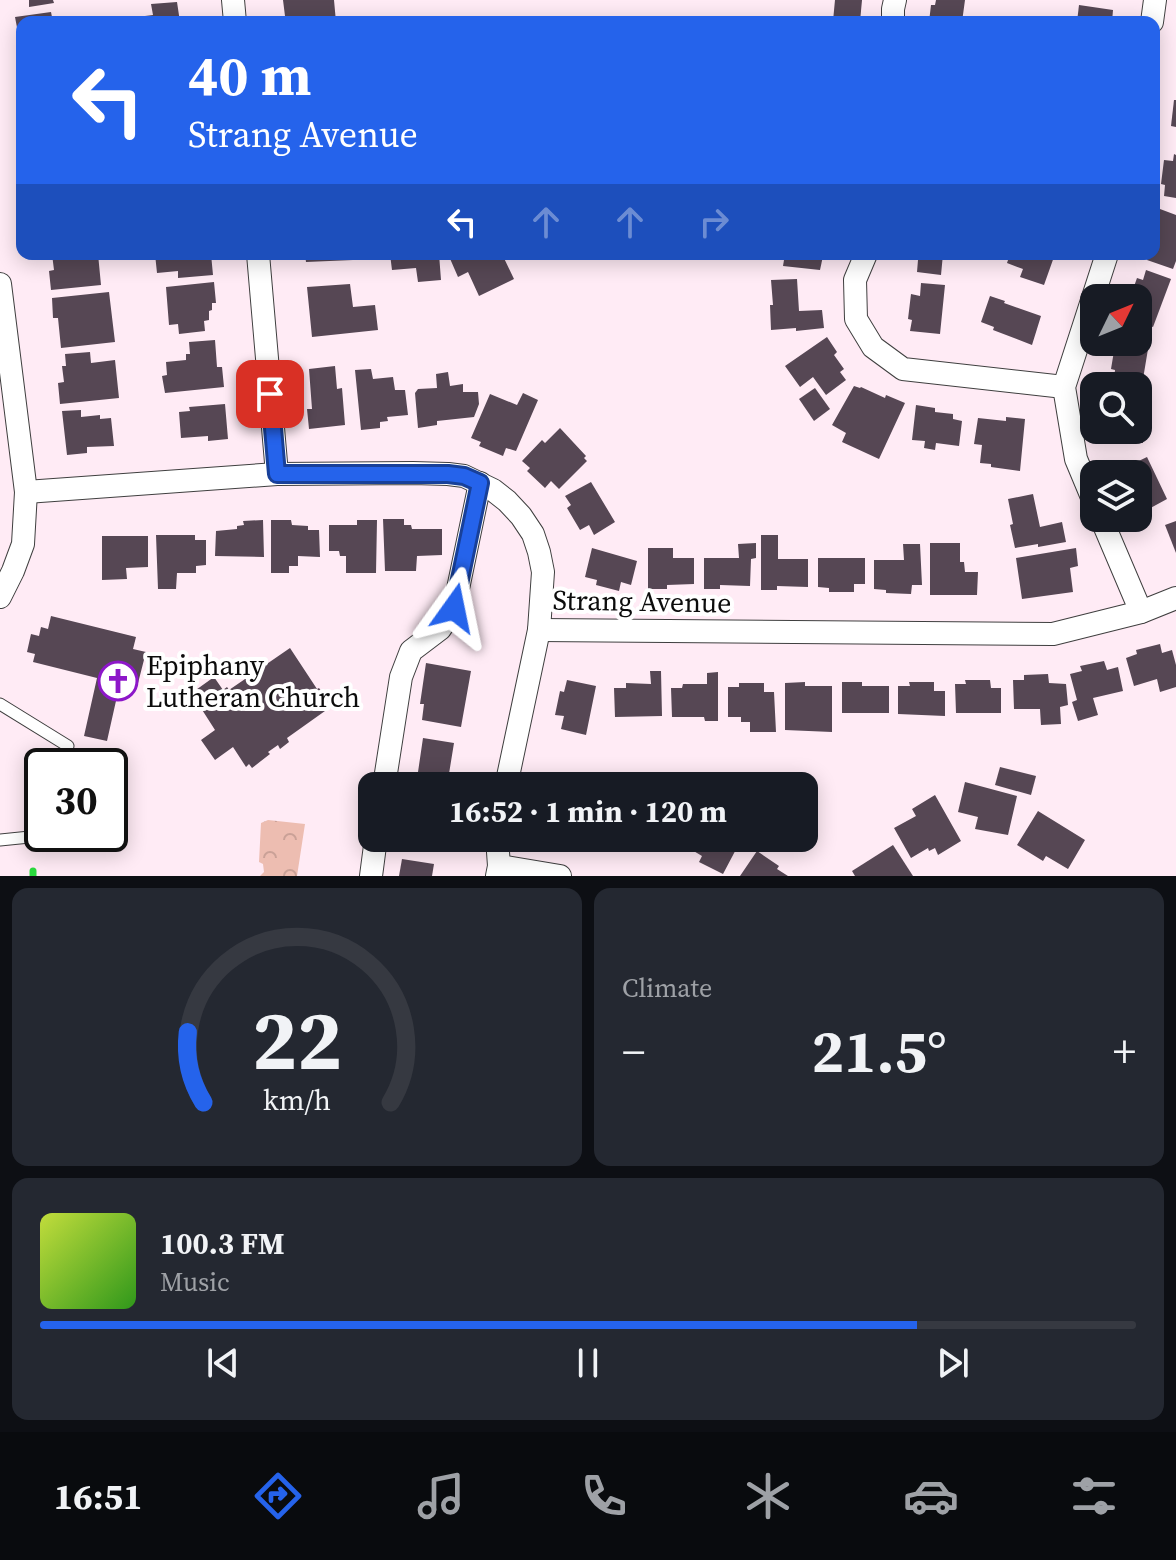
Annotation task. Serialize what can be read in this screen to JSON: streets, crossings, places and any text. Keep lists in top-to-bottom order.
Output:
{
  "streets": {
    "street": ["Strang Avenue"]
  },
  "places": {
    "church": ["Epiphany Lutheran Church"]
  },
  "north": "top right",
  "page": {
    "turn": ["40 m", "Strang Avenue"],
    "limit": "30",
    "trip": "16:52 · 1 min · 120 m",
    "tile": "Climate",
    "heat": ["−", "21.5°", "+"],
    "song": ["100.3 FM", "Music"],
    "tabs": "16:51",
    "gauge": ["22", "km/h"]
  }
}
